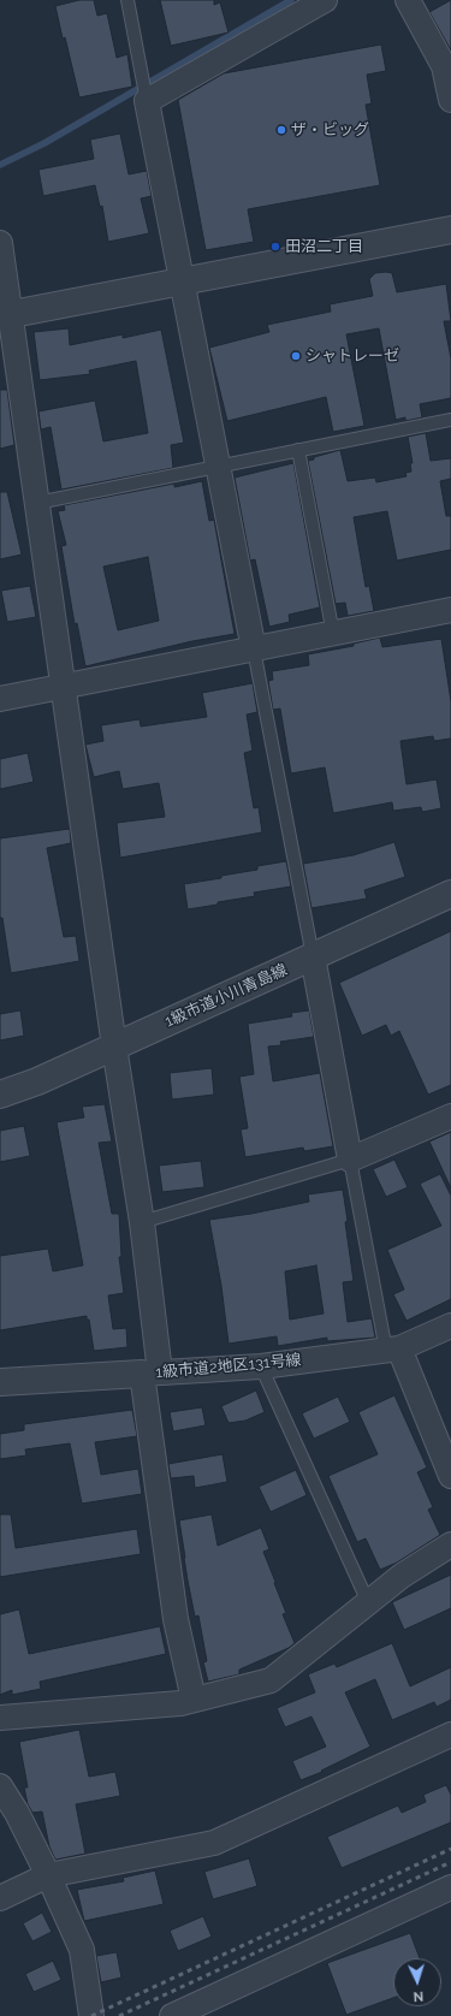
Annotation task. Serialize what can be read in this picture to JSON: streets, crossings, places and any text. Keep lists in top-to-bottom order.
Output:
{
  "streets": {
    "street": ["1級市道小川青島線", "1級市道2地区131号線"]
  },
  "places": ["ザ・ビッグ", "田沼二丁目", "シャトレーゼ"],
  "north": "bottom"
}
